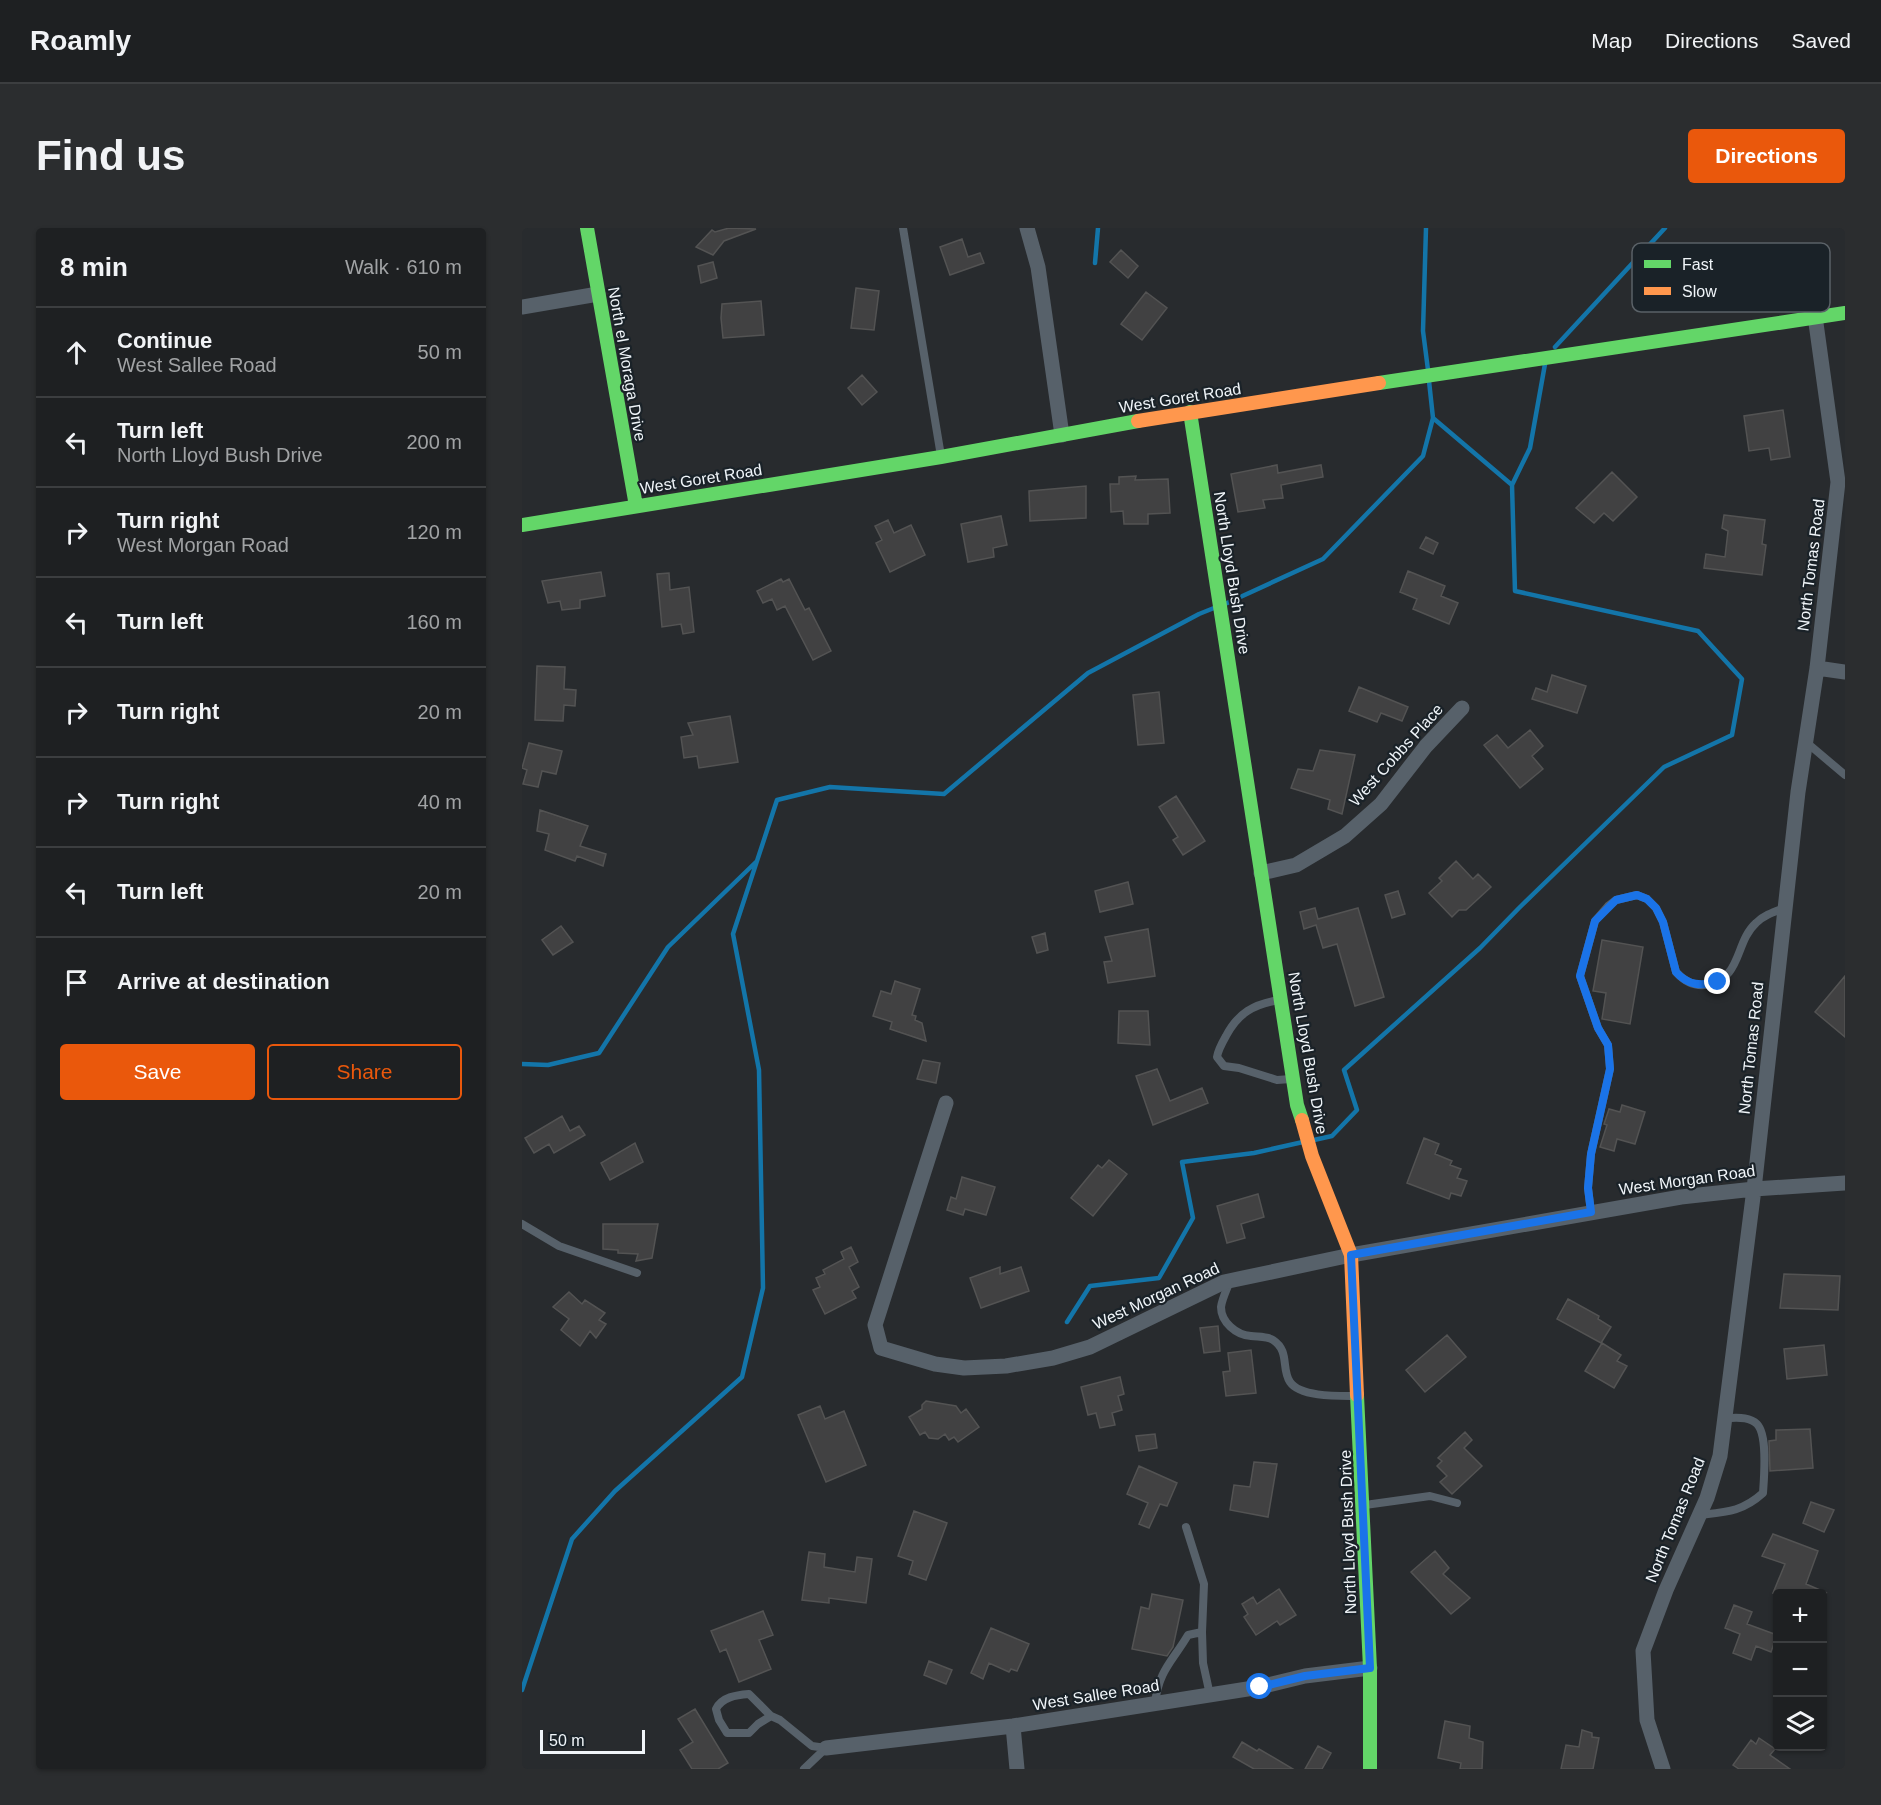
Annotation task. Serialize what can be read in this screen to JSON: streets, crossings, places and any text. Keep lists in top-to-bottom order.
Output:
{
  "streets": {
    "street": [
      "North el Moraga Drive",
      "West Goret Road",
      "North Tomas Road",
      "North Lloyd Bush Drive",
      "West Cobbs Place",
      "West Morgan Road",
      "West Sallee Road"
    ]
  },
  "crossings": [
    ["North el Moraga Drive", "West Goret Road"],
    ["West Goret Road", "North Tomas Road"],
    ["West Goret Road", "North Lloyd Bush Drive"],
    ["North Tomas Road", "West Morgan Road"],
    ["North Lloyd Bush Drive", "West Cobbs Place"],
    ["North Lloyd Bush Drive", "West Morgan Road"],
    ["North Lloyd Bush Drive", "West Sallee Road"]
  ],
  "legend": ["Fast", "Slow"],
  "scale_bar": "50 m",
  "page": {
    "header": "Roamly",
    "nav": ["Map", "Directions", "Saved"],
    "buttons": [
      "Directions",
      ["Save", "Share"]
    ],
    "title": "Find us",
    "heading": ["8 min", "Walk · 610 m"],
    "list": [
      ["Continue", "West Sallee Road", "50 m"],
      ["Turn left", "North Lloyd Bush Drive", "200 m"],
      ["Turn right", "West Morgan Road", "120 m"],
      ["Turn left", "160 m"],
      ["Turn right", "20 m"],
      ["Turn right", "40 m"],
      ["Turn left", "20 m"],
      "Arrive at destination"
    ],
    "map_buttons": ["+", "−"],
    "scale": "50 m"
  }
}
